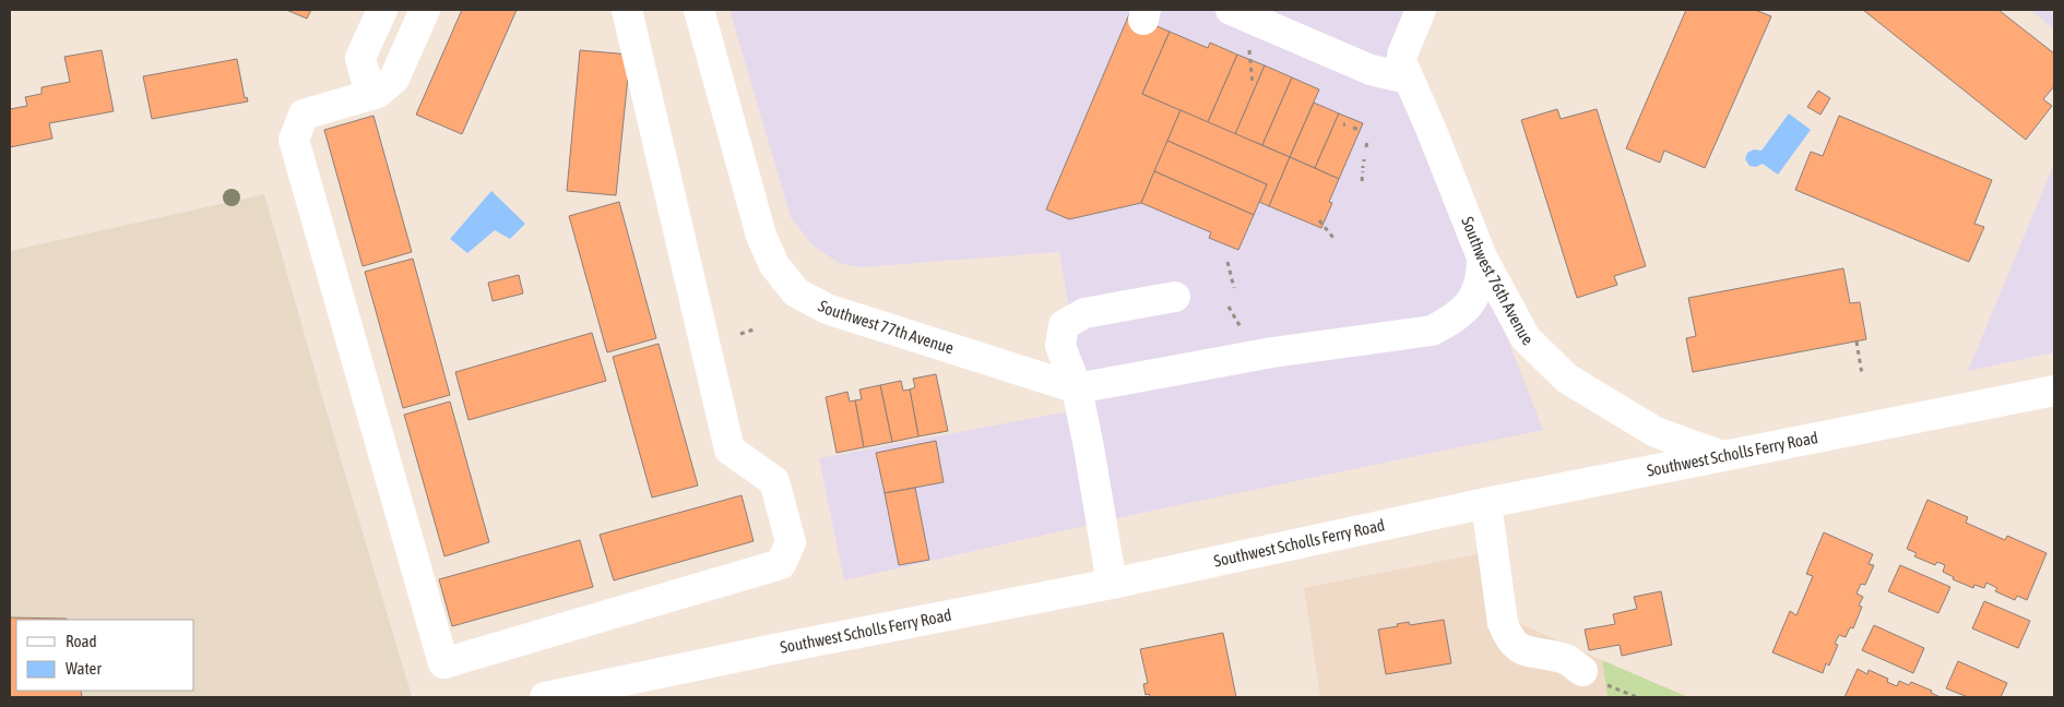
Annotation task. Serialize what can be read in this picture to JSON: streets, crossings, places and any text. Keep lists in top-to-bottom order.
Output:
{
  "streets": {
    "main road": ["Southwest 76th Avenue", "Southwest 77th Avenue", "Southwest Scholls Ferry Road"]
  },
  "crossings": [
    ["Southwest 76th Avenue", "Southwest Scholls Ferry Road"]
  ],
  "legend": ["Road", "Water"]
}
